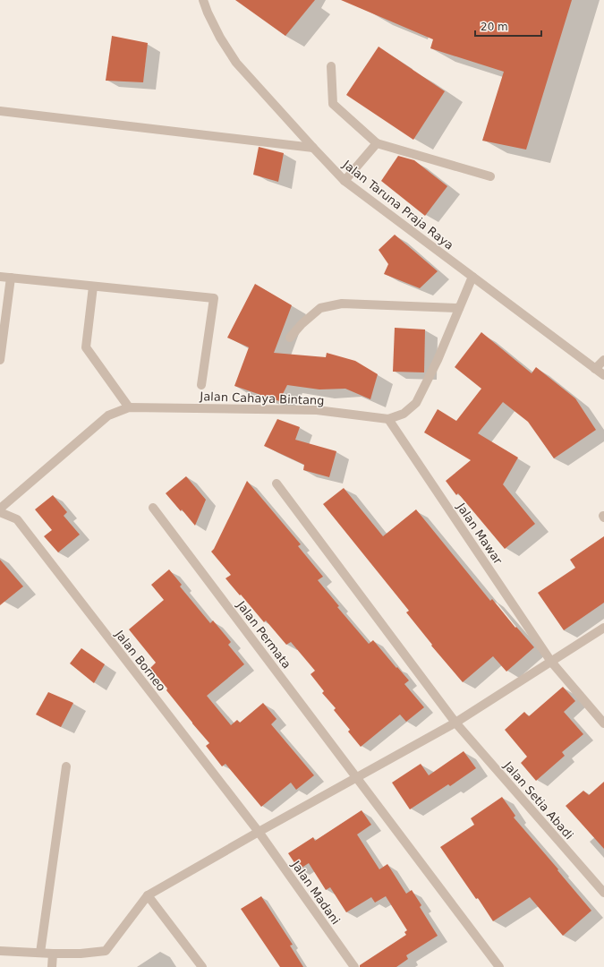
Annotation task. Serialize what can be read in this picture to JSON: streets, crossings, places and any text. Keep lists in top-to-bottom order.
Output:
{
  "streets": {
    "street": [
      "Jalan Taruna Praja Raya",
      "Jalan Cahaya Bintang",
      "Jalan Mawar",
      "Jalan Permata",
      "Jalan Borneo",
      "Jalan Setia Abadi",
      "Jalan Madani"
    ]
  },
  "crossings": [
    ["Jalan Taruna Praja Raya", "Jalan Cahaya Bintang"],
    ["Jalan Cahaya Bintang", "Jalan Mawar"],
    ["Jalan Borneo", "Jalan Madani"]
  ],
  "scale_bar": "20 m"
}
